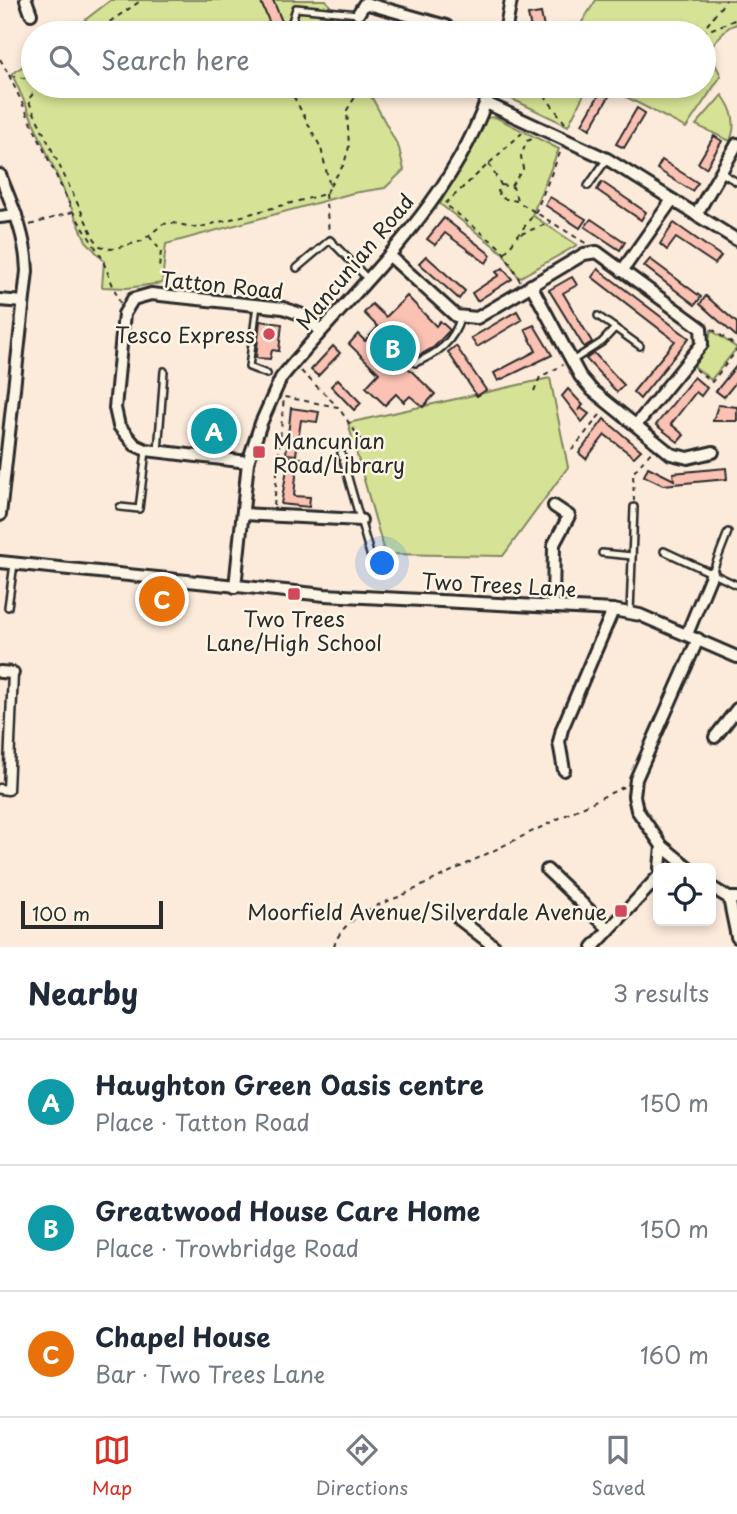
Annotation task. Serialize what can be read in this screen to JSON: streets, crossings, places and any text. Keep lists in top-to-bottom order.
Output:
{
  "streets": {
    "street": ["Mancunian Road", "Tatton Road", "Two Trees Lane"]
  },
  "crossings": [
    ["Mancunian Road", "Tatton Road"],
    ["Mancunian Road", "Two Trees Lane"]
  ],
  "places": {
    "other": ["Tesco Express"],
    "transit": ["Mancunian Road/Library", "Two Trees Lane/High School", "Moorfield Avenue/Silverdale Avenue"]
  },
  "scale_bar": "100 m",
  "page": {
    "search": "Search here",
    "pins": ["B", "A", "C"],
    "scale": "100 m",
    "heading": ["Nearby", "3 results"],
    "list": [
      {
        "mark": "A",
        "name": "Haughton Green Oasis centre",
        "note": "Place · Tatton Road",
        "value": "150 m"
      },
      {
        "mark": "B",
        "name": "Greatwood House Care Home",
        "note": "Place · Trowbridge Road",
        "value": "150 m"
      },
      {
        "mark": "C",
        "name": "Chapel House",
        "note": "Bar · Two Trees Lane",
        "value": "160 m"
      }
    ],
    "nav": ["Map", "Directions", "Saved"]
  }
}
